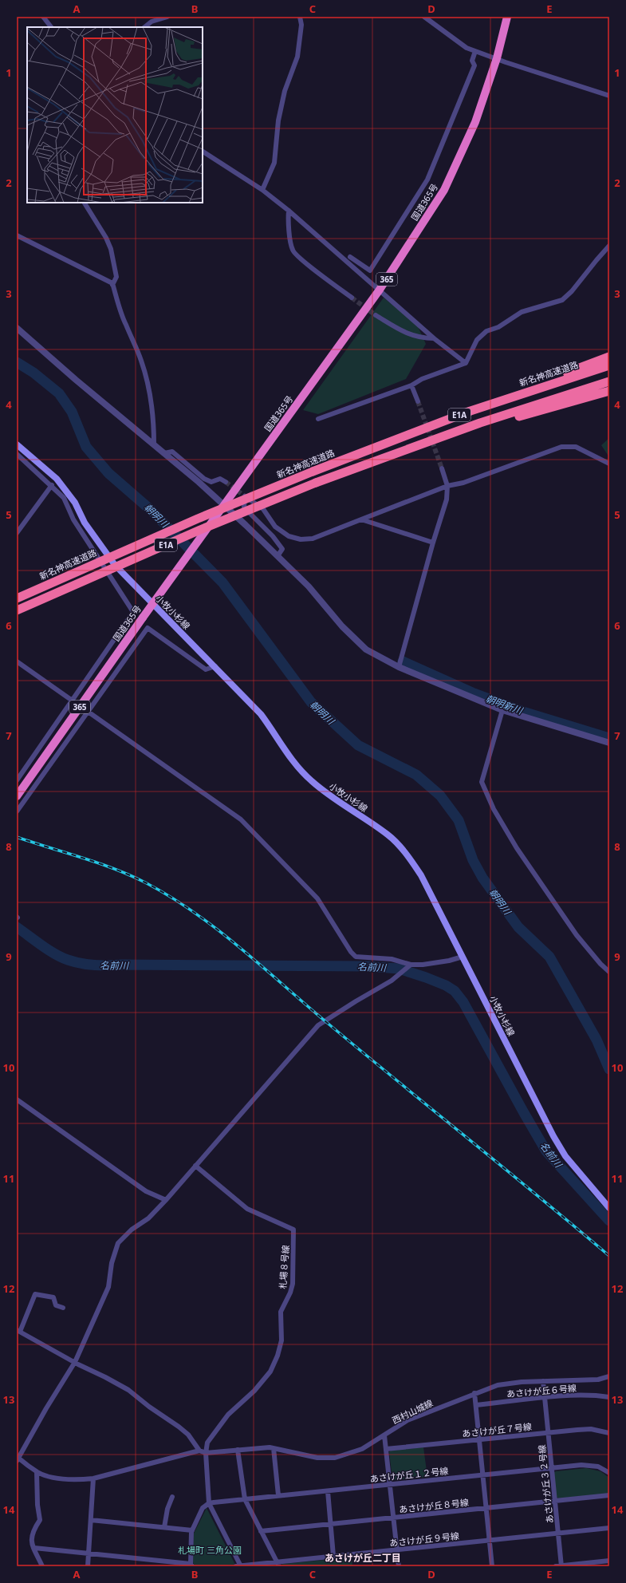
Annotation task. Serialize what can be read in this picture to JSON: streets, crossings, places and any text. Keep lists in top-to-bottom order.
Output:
{
  "streets": {
    "highway": [
      "国道365号",
      "365",
      "新名神高速道路",
      "E1A"
    ],
    "main road": ["小牧小杉線"],
    "street": [
      "札場８号線",
      "あさけが丘６号線",
      "西村山城線",
      "あさけが丘７号線",
      "あさけが丘１２号線",
      "あさけが丘３２号線",
      "あさけが丘８号線",
      "あさけが丘９号線"
    ]
  },
  "crossings": [
    ["国道365号", "小牧小杉線"],
    ["札場８号線", "西村山城線"],
    ["あさけが丘６号線", "あさけが丘３２号線"],
    ["西村山城線", "あさけが丘３２号線"],
    ["あさけが丘７号線", "あさけが丘３２号線"],
    ["あさけが丘１２号線", "あさけが丘３２号線"],
    ["あさけが丘３２号線", "あさけが丘８号線"],
    ["あさけが丘３２号線", "あさけが丘９号線"]
  ],
  "districts": ["あさけが丘二丁目"],
  "water": ["朝明川", "朝明新川", "名前川"],
  "parks": ["札場町 三角公園"],
  "grid": {
    "columns": [
      "A",
      "B",
      "C",
      "D",
      "E"
    ],
    "rows": [
      "1",
      "2",
      "3",
      "4",
      "5",
      "6",
      "7",
      "8",
      "9",
      "10",
      "11",
      "12",
      "13",
      "14"
    ]
  }
}
